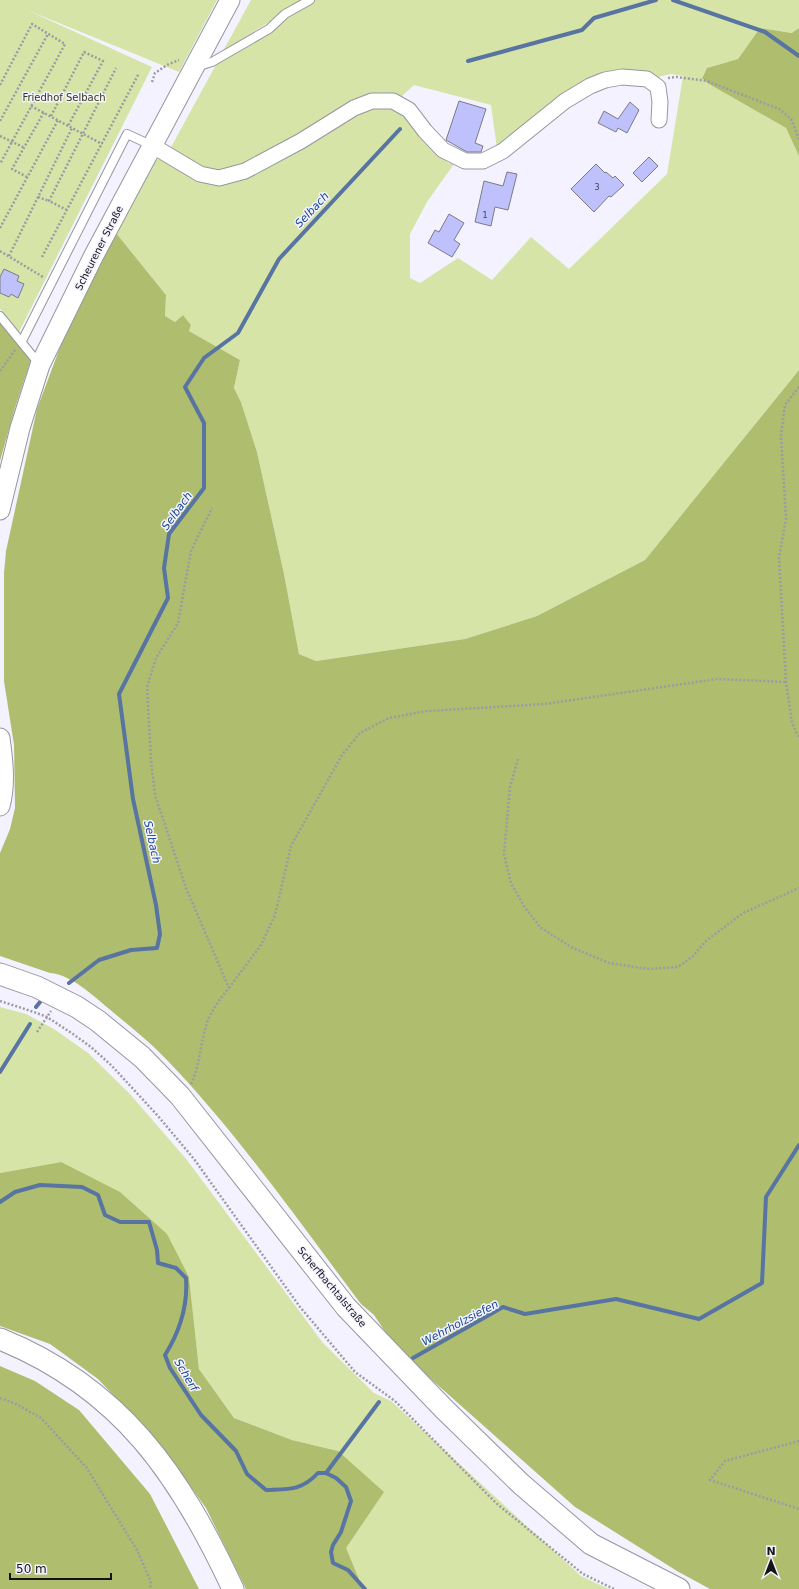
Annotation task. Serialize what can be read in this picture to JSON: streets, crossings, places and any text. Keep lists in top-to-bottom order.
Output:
{
  "streets": {
    "main road": ["Scherfbachtalstraße"],
    "street": ["Scheurener Straße"]
  },
  "water": ["Selbach", "Wehrholzsiefen", "Scherf"],
  "parks": ["Friedhof Selbach"],
  "house_numbers": ["3", "1"],
  "scale_bar": "50 m",
  "north": "top"
}
